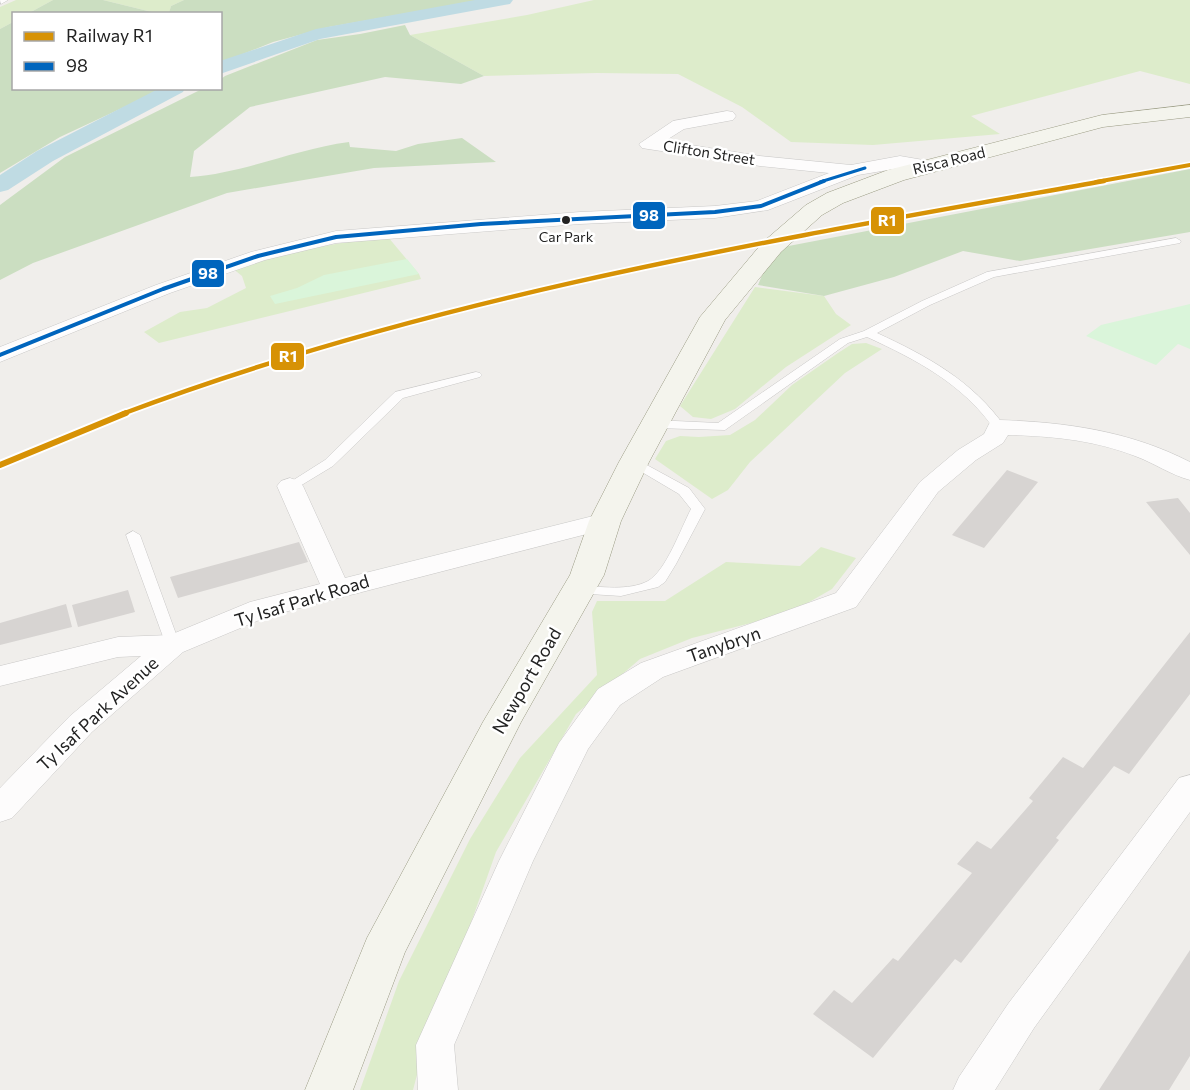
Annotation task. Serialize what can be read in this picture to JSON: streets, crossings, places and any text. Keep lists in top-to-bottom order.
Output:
{
  "streets": {
    "main road": ["Risca Road", "Newport Road"],
    "street": [
      "Clifton Street",
      "Ty Isaf Park Road",
      "Tanybryn",
      "Ty Isaf Park Avenue"
    ]
  },
  "crossings": [
    ["Risca Road", "Newport Road"],
    ["Ty Isaf Park Road", "Newport Road"],
    ["Ty Isaf Park Road", "Ty Isaf Park Avenue"]
  ],
  "places": ["Car Park"],
  "lines": ["rail line R1", "transit line 98"],
  "legend": ["Railway R1", "98"]
}
